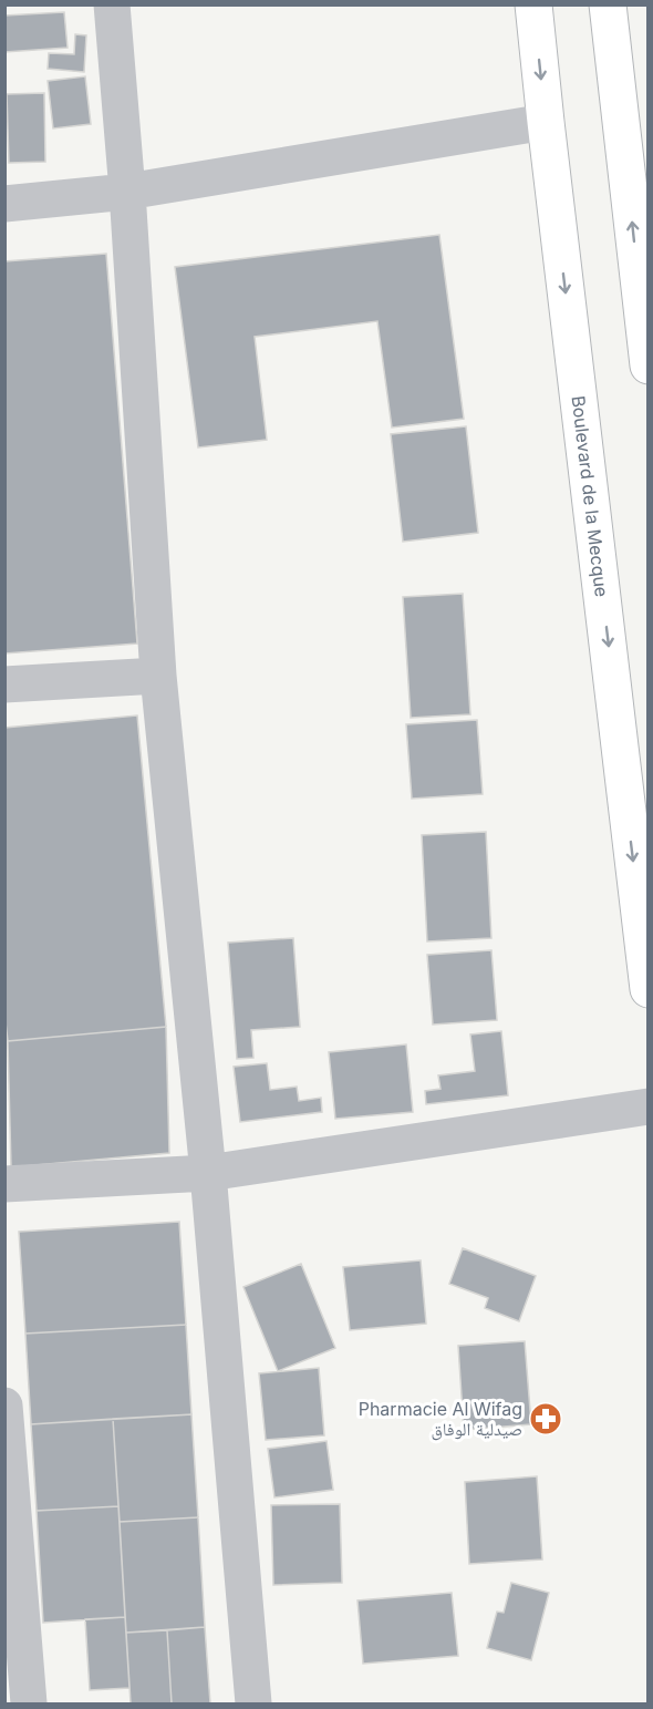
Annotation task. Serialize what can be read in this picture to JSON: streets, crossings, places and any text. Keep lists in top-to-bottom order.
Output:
{
  "streets": {
    "main road": ["Boulevard de la Mecque"]
  },
  "places": {
    "pharmacy": ["Pharmacie Al Wifag صيدلية الوفاق"]
  }
}
